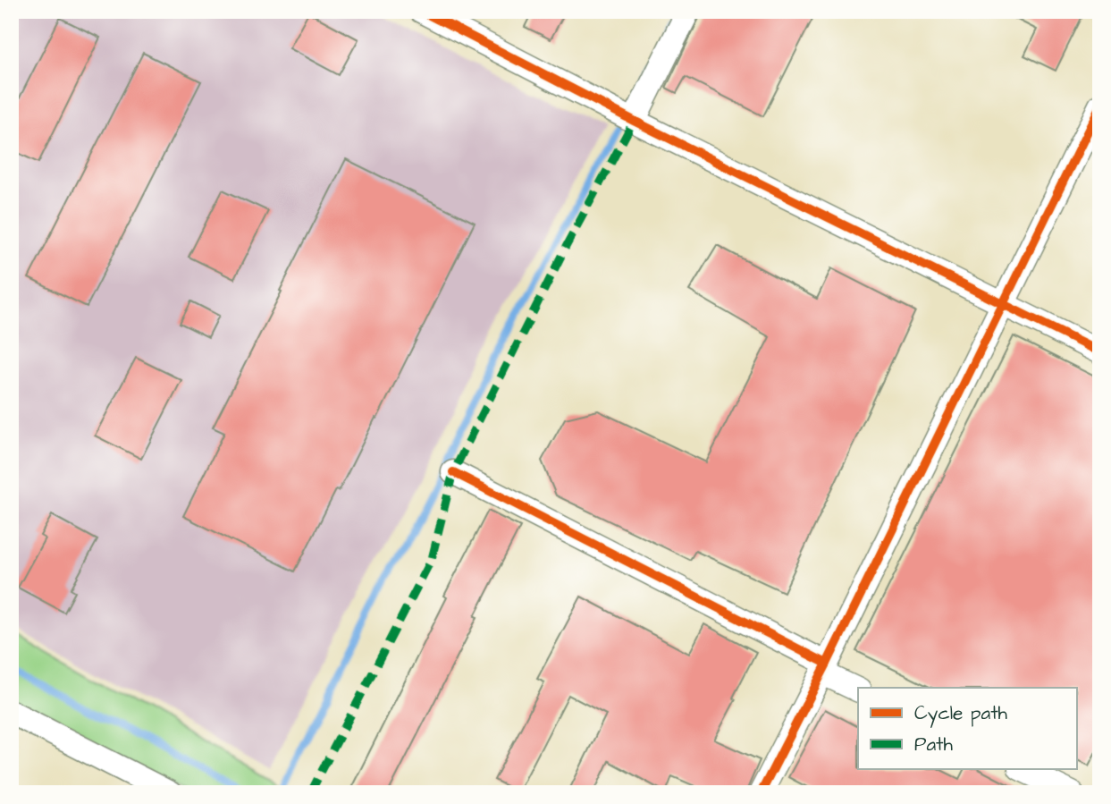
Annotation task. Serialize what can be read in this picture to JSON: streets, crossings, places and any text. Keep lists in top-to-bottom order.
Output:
{
  "legend": ["Cycle path", "Path"]
}
